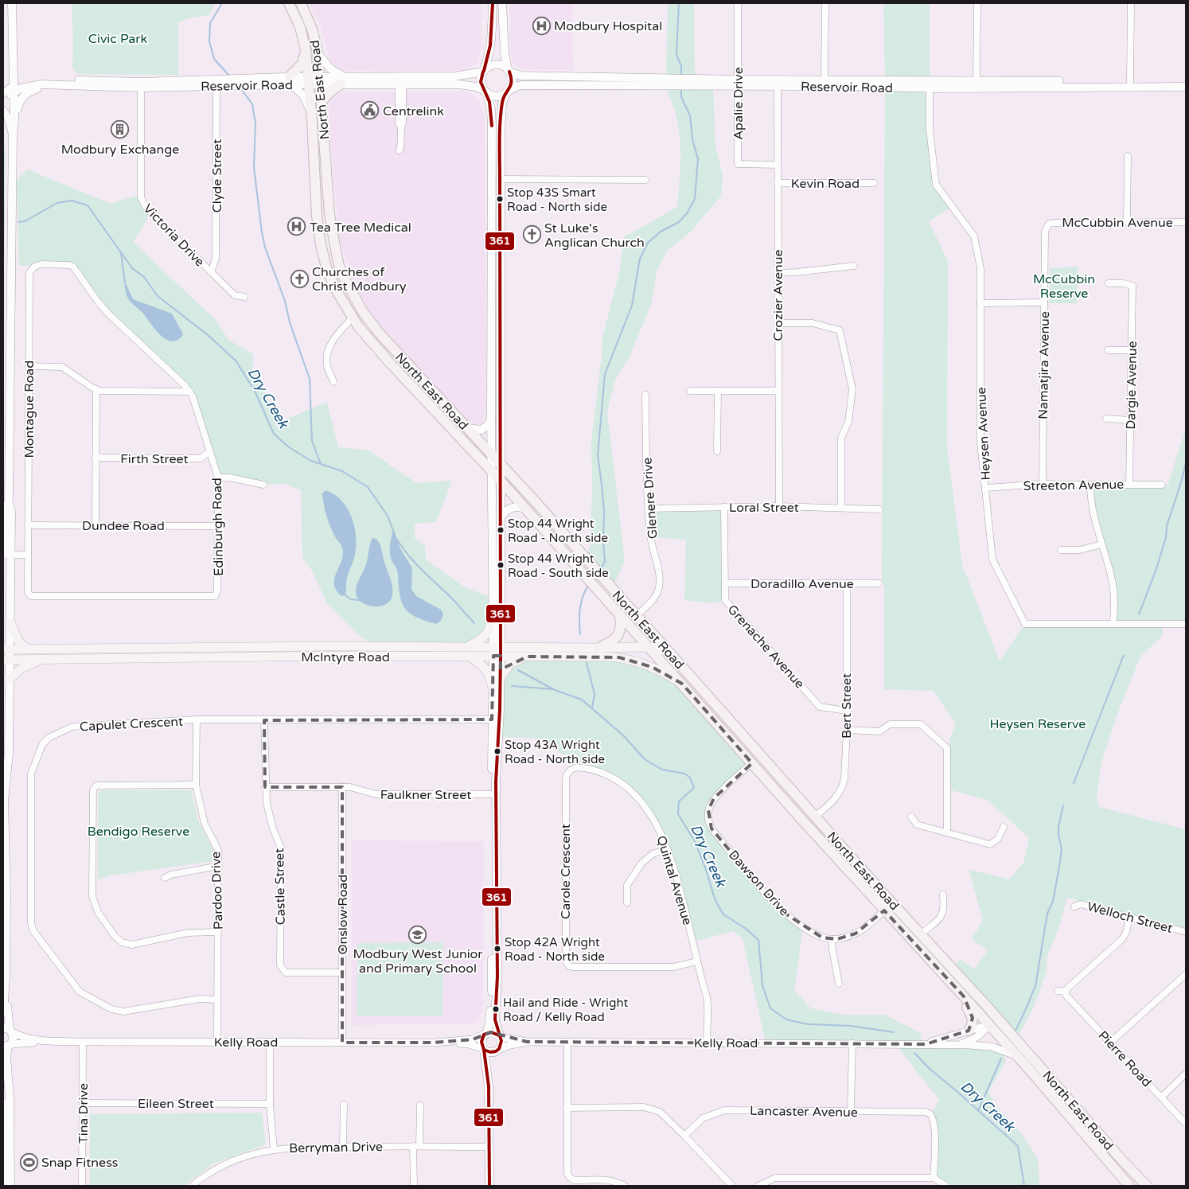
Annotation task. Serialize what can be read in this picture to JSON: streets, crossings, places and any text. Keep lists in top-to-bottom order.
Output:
{
  "streets": {
    "highway": ["North East Road"],
    "main road": ["Reservoir Road", "Montague Road", "McIntyre Road"],
    "street": [
      "Apalie Drive",
      "Clyde Street",
      "Kevin Road",
      "McCubbin Avenue",
      "Victoria Drive",
      "Crozier Avenue",
      "Namatjira Avenue",
      "Dargie Avenue",
      "Heysen Avenue",
      "Firth Street",
      "Streeton Avenue",
      "Glenere Drive",
      "Loral Street",
      "Dundee Road",
      "Edinburgh Road",
      "Doradillo Avenue",
      "Grenache Avenue",
      "Bert Street",
      "Capulet Crescent",
      "Faulkner Street",
      "Carole Crescent",
      "Quintal Avenue",
      "Dawson Drive",
      "Castle Street",
      "Pardoo Drive",
      "Onslow Road",
      "Welloch Street",
      "Kelly Road",
      "Pierre Road",
      "Eileen Street",
      "Lancaster Avenue",
      "Tina Drive",
      "Berryman Drive"
    ]
  },
  "crossings": [
    ["Reservoir Road", "North East Road"],
    ["Reservoir Road", "Apalie Drive"],
    ["Reservoir Road", "Clyde Street"],
    ["Reservoir Road", "Victoria Drive"],
    ["Reservoir Road", "Crozier Avenue"],
    ["Reservoir Road", "Montague Road"],
    ["Reservoir Road", "Heysen Avenue"],
    ["North East Road", "Glenere Drive"],
    ["North East Road", "McIntyre Road"],
    ["North East Road", "Bert Street"],
    ["North East Road", "Dawson Drive"],
    ["North East Road", "Kelly Road"],
    ["Apalie Drive", "Crozier Avenue"],
    ["Clyde Street", "Victoria Drive"],
    ["Kevin Road", "Crozier Avenue"],
    ["McCubbin Avenue", "Namatjira Avenue"],
    ["Crozier Avenue", "Loral Street"],
    ["Namatjira Avenue", "Streeton Avenue"],
    ["Dargie Avenue", "Streeton Avenue"],
    ["Montague Road", "Dundee Road"],
    ["Montague Road", "Edinburgh Road"],
    ["Montague Road", "McIntyre Road"],
    ["Montague Road", "Kelly Road"],
    ["Heysen Avenue", "Streeton Avenue"],
    ["Firth Street", "Edinburgh Road"],
    ["Glenere Drive", "Loral Street"],
    ["Loral Street", "Grenache Avenue"],
    ["Dundee Road", "Edinburgh Road"],
    ["Doradillo Avenue", "Grenache Avenue"],
    ["Doradillo Avenue", "Bert Street"],
    ["Grenache Avenue", "Bert Street"],
    ["Capulet Crescent", "Castle Street"],
    ["Capulet Crescent", "Pardoo Drive"],
    ["Faulkner Street", "Castle Street"],
    ["Faulkner Street", "Onslow Road"],
    ["Carole Crescent", "Quintal Avenue"],
    ["Quintal Avenue", "Kelly Road"],
    ["Castle Street", "Onslow Road"],
    ["Pardoo Drive", "Kelly Road"],
    ["Onslow Road", "Kelly Road"],
    ["Kelly Road", "Tina Drive"],
    ["Eileen Street", "Tina Drive"]
  ],
  "water": ["Dry Creek"],
  "parks": [
    "Civic Park",
    "McCubbin Reserve",
    "Heysen Reserve",
    "Bendigo Reserve"
  ],
  "places": {
    "hospital": ["Modbury Hospital", "Tea Tree Medical"],
    "public building": ["Centrelink"],
    "building": ["Modbury Exchange"],
    "other": [
      "Stop 43S Smart Road - North side",
      "Stop 44 Wright Road - North side",
      "Stop 44 Wright Road - South side",
      "Stop 43A Wright Road - North side",
      "Stop 42A Wright Road - North side",
      "Hail and Ride - Wright Road / Kelly Road"
    ],
    "church": ["St Luke's Anglican Church", "Churches of Christ Modbury"],
    "school or university": ["Modbury West Junior and Primary School"],
    "sports": ["Snap Fitness"]
  },
  "lines": ["transit line 361"]
}
